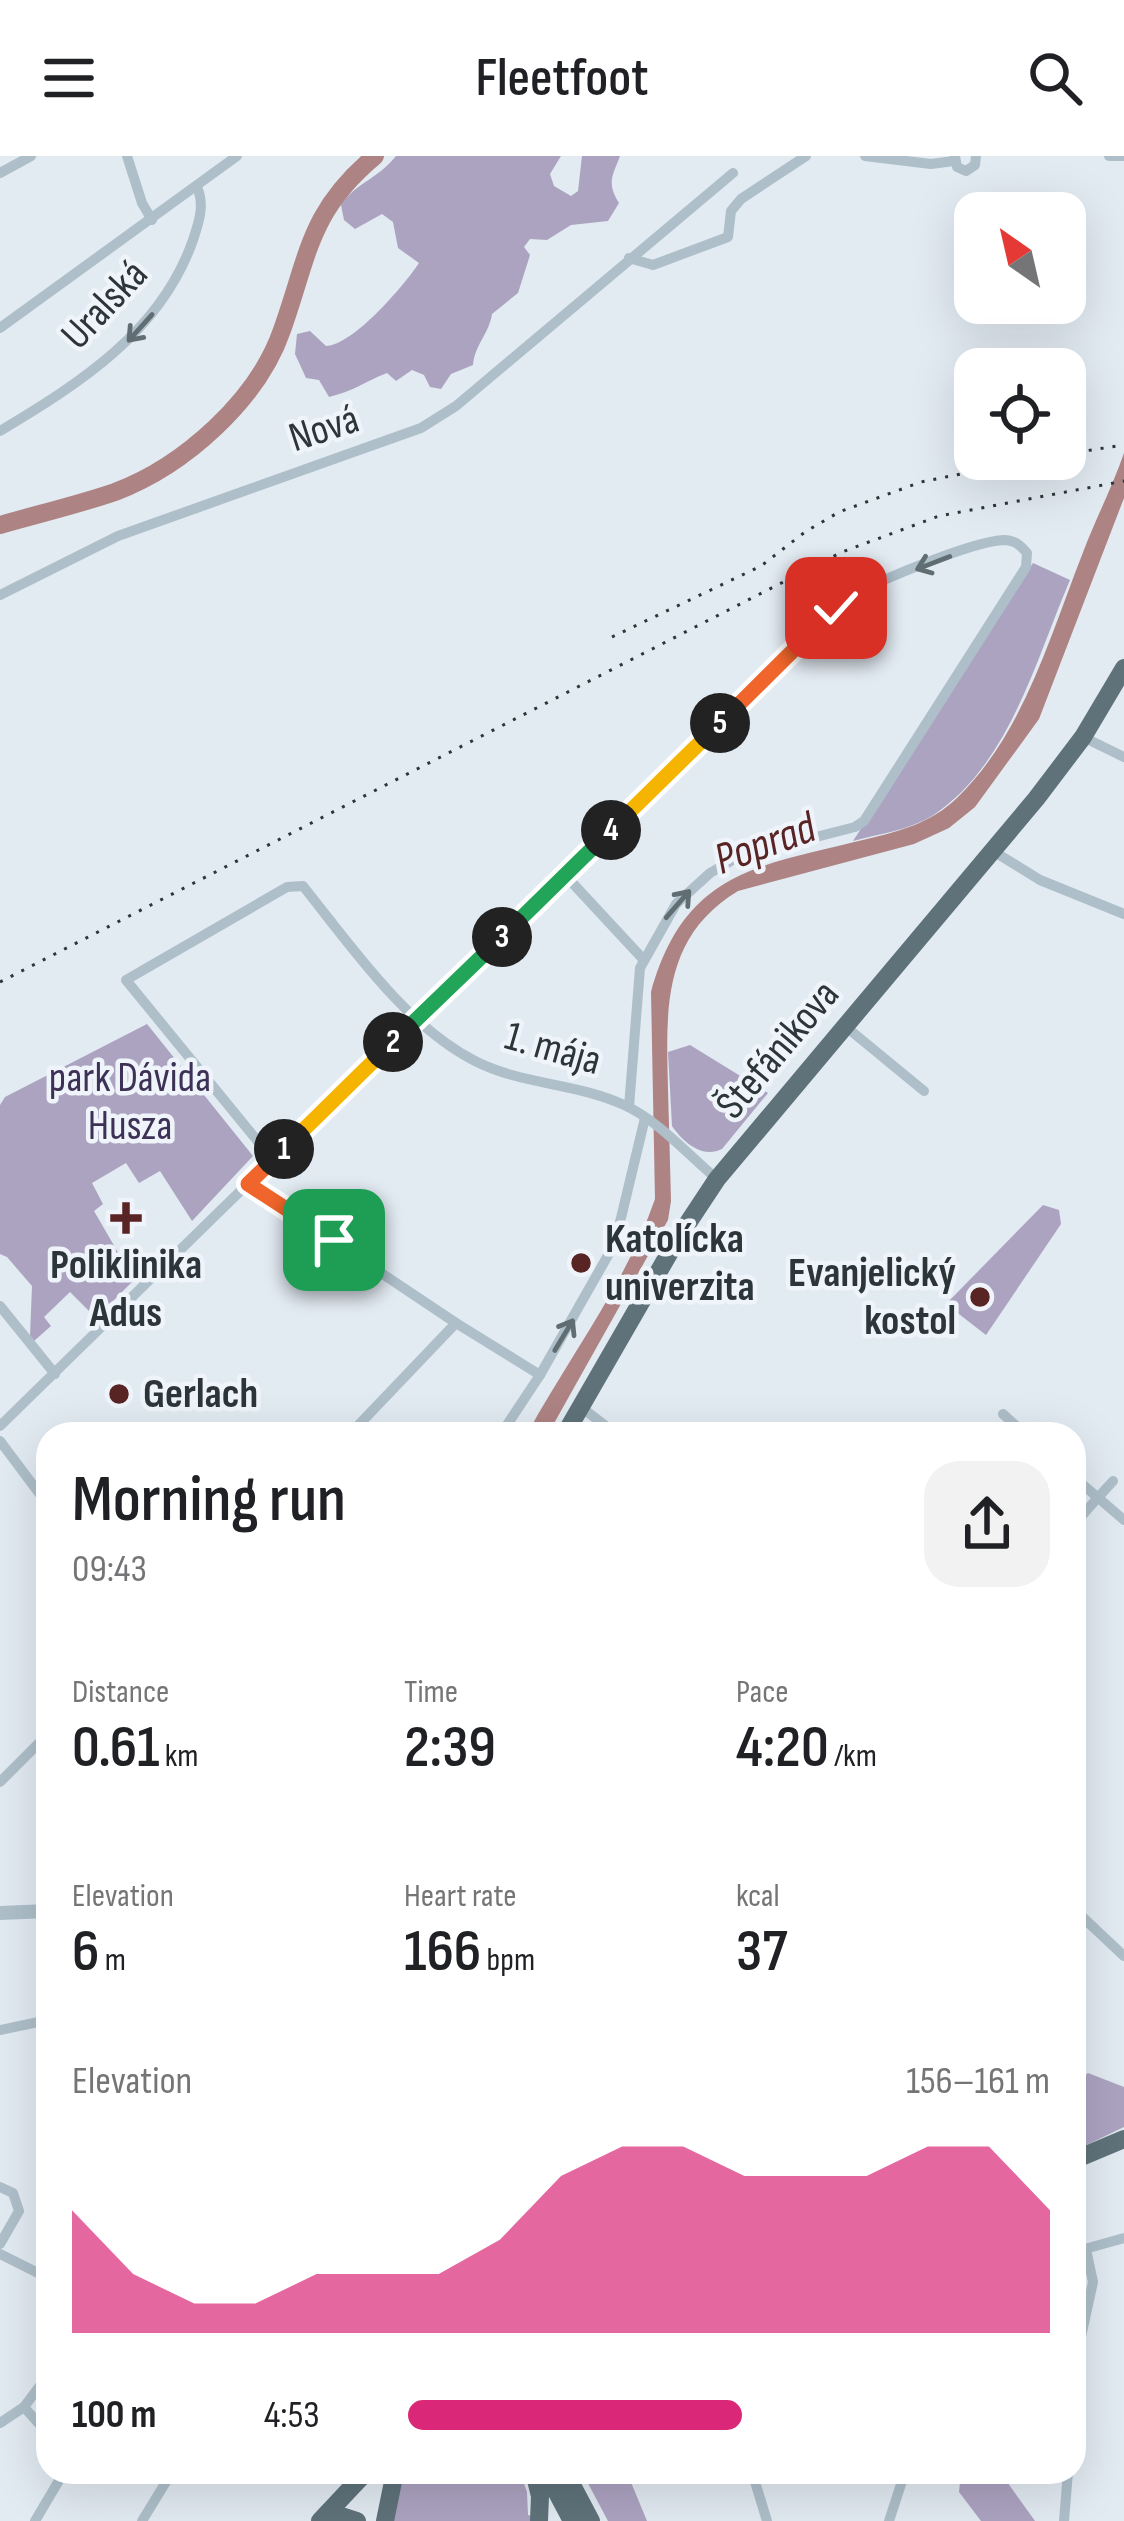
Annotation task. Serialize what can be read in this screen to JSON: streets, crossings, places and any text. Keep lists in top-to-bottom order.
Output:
{
  "streets": {
    "main road": ["Štefánikova"],
    "street": ["Uralská", "Nová", "1. mája"]
  },
  "crossings": [
    ["1. mája", "Štefánikova"]
  ],
  "water": ["Poprad"],
  "parks": ["park Dávida Husza"],
  "places": {
    "health": ["Poliklinika Adus"],
    "other": ["Katolícka univerzita", "Evanjelický kostol", "Gerlach"]
  },
  "north": "top left",
  "page": {
    "header": "Fleetfoot",
    "pins": [
      "5",
      "4",
      "3",
      "2",
      "1"
    ],
    "heading": ["Morning run", "09:43"],
    "stats": [
      ["Distance", "0.61 km"],
      ["Time", "2:39"],
      ["Pace", "4:20 /km"],
      ["Elevation", "6 m"],
      ["Heart rate", "166 bpm"],
      ["kcal", "37"]
    ],
    "chart": ["Elevation", "156–161 m"],
    "list": [
      {
        "name": "100 m",
        "note": "4:53"
      }
    ]
  }
}
